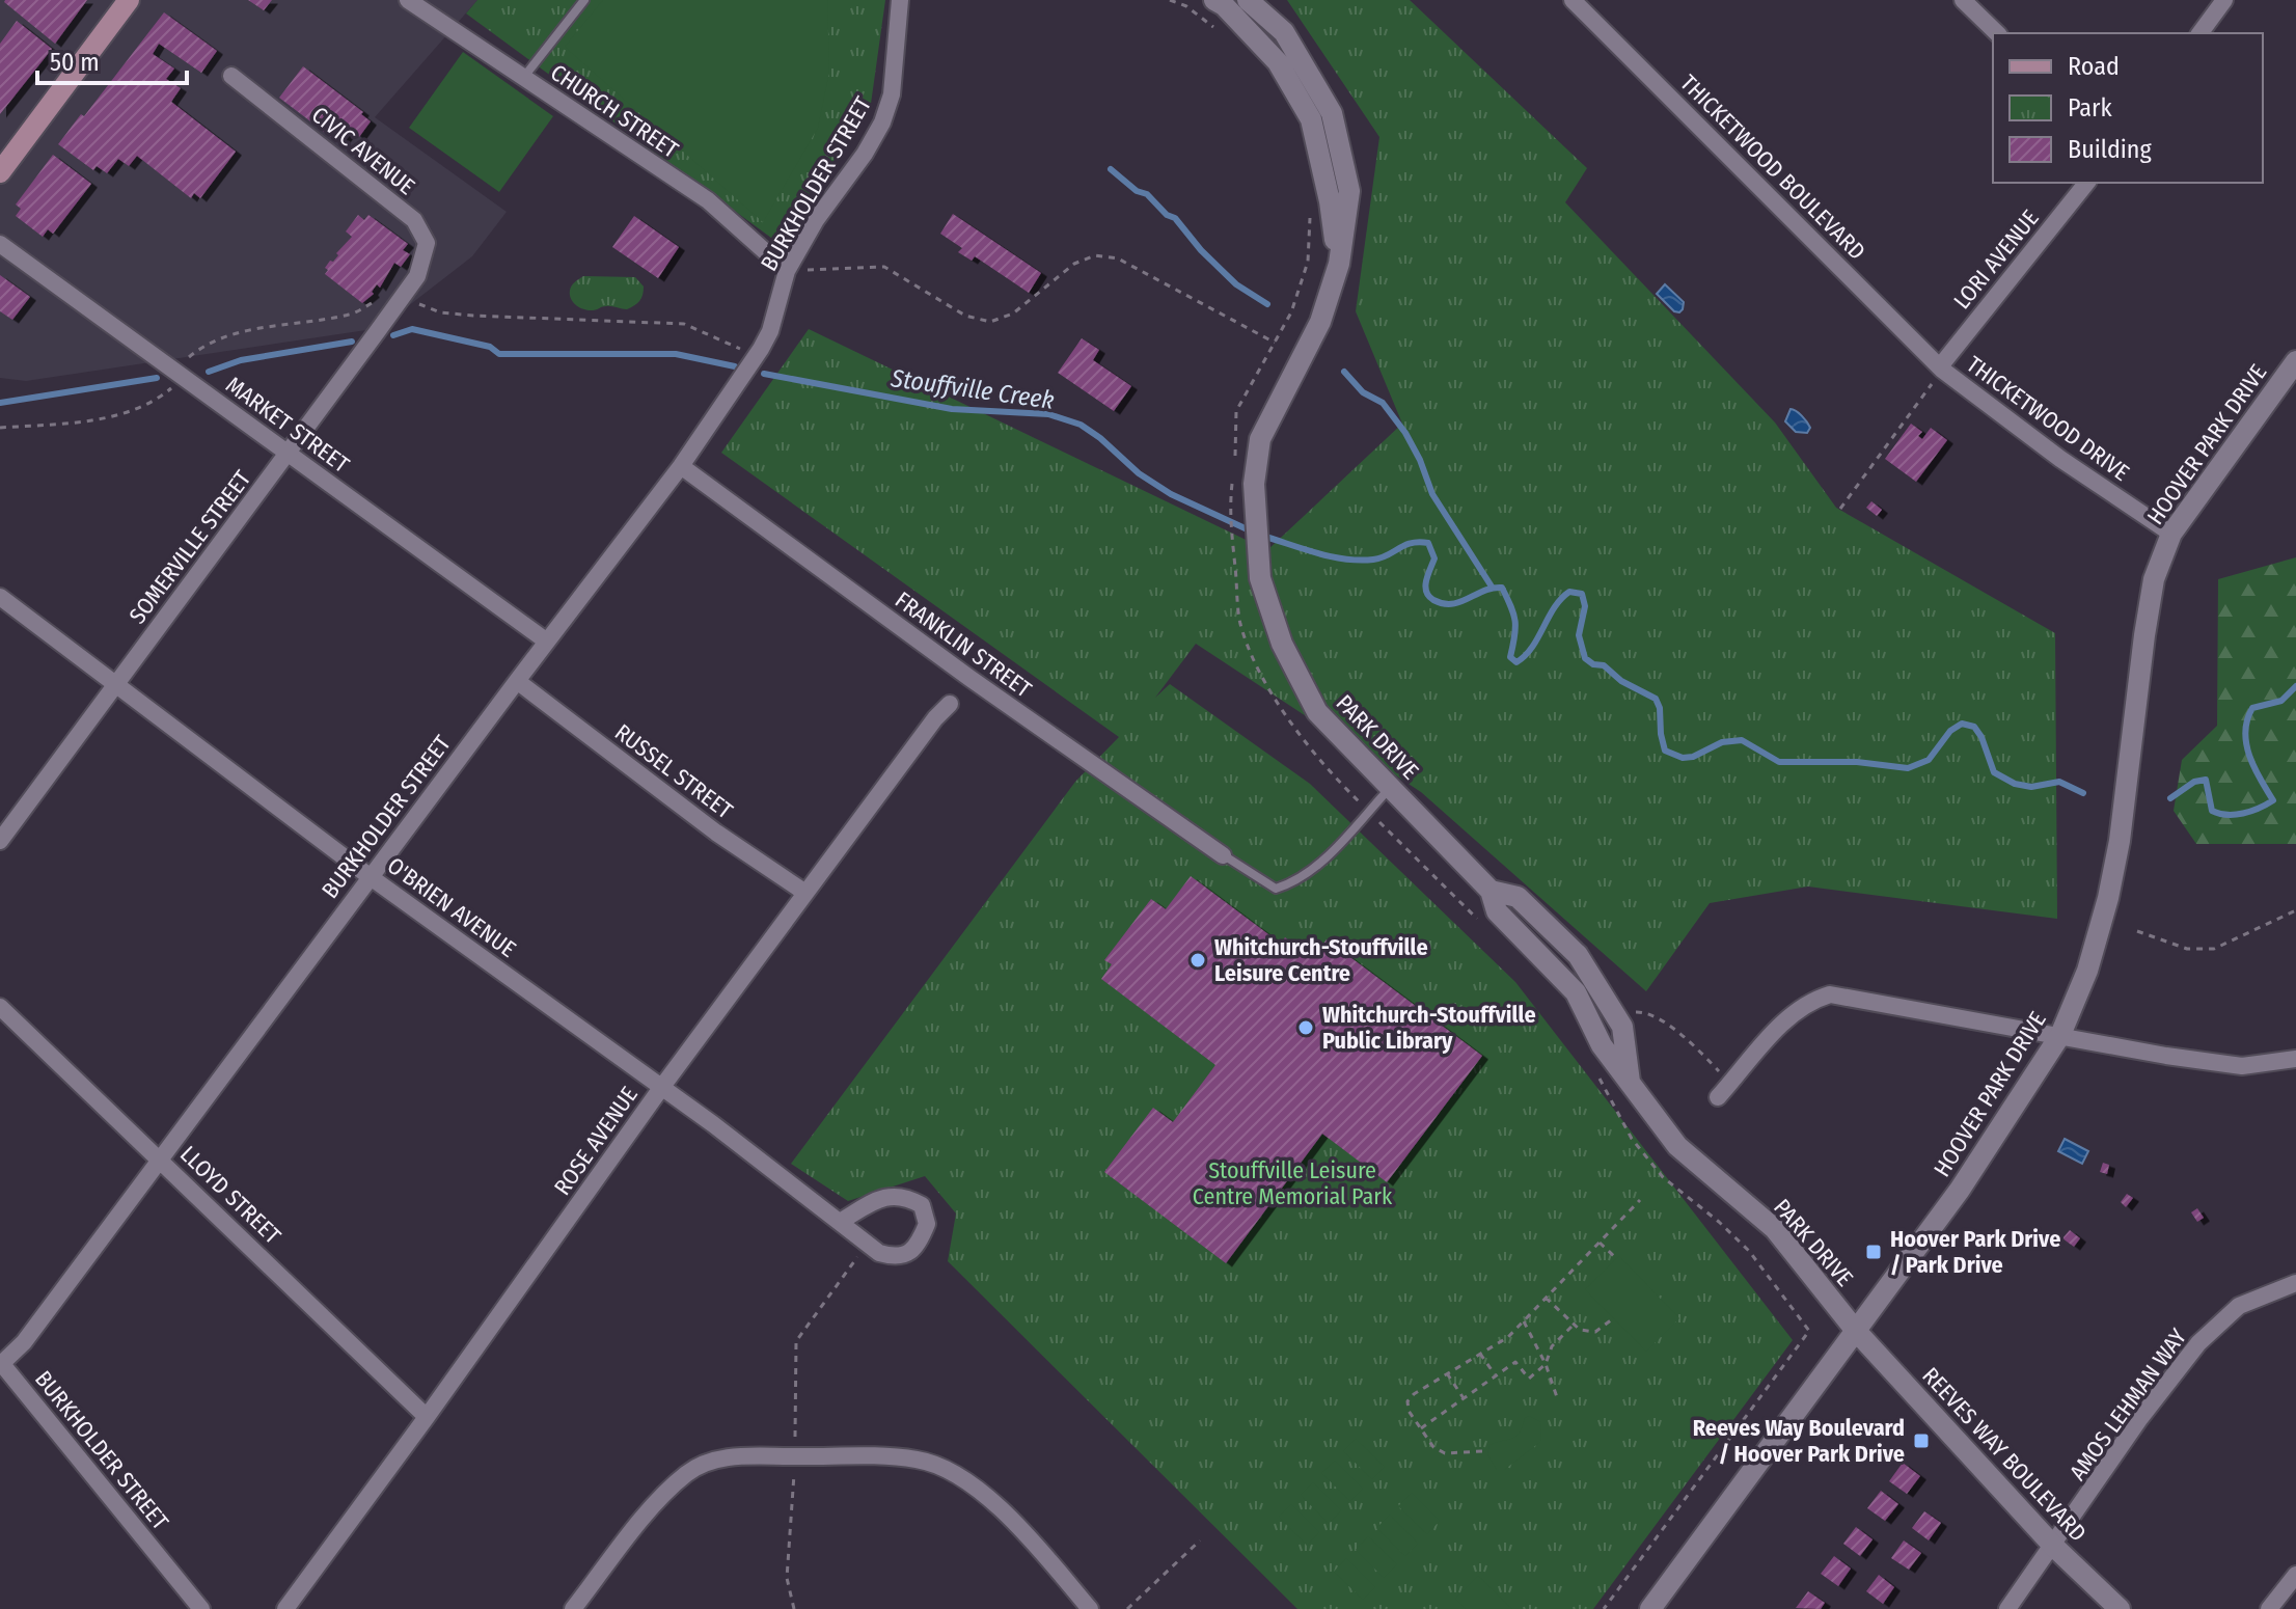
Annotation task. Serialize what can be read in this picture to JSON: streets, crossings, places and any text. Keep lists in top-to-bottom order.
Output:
{
  "streets": {
    "street": [
      "CHURCH STREET",
      "CIVIC AVENUE",
      "THICKETWOOD BOULEVARD",
      "BURKHOLDER STREET",
      "LORI AVENUE",
      "THICKETWOOD DRIVE",
      "MARKET STREET",
      "HOOVER PARK DRIVE",
      "SOMERVILLE STREET",
      "FRANKLIN STREET",
      "PARK DRIVE",
      "RUSSEL STREET",
      "O'BRIEN AVENUE",
      "ROSE AVENUE",
      "LLOYD STREET",
      "AMOS LEHMAN WAY",
      "REEVES WAY BOULEVARD"
    ]
  },
  "crossings": [
    ["CHURCH STREET", "BURKHOLDER STREET"],
    ["CIVIC AVENUE", "SOMERVILLE STREET"],
    ["THICKETWOOD BOULEVARD", "LORI AVENUE"],
    ["THICKETWOOD BOULEVARD", "THICKETWOOD DRIVE"],
    ["BURKHOLDER STREET", "MARKET STREET"],
    ["BURKHOLDER STREET", "FRANKLIN STREET"],
    ["BURKHOLDER STREET", "RUSSEL STREET"],
    ["BURKHOLDER STREET", "O'BRIEN AVENUE"],
    ["BURKHOLDER STREET", "LLOYD STREET"],
    ["LORI AVENUE", "THICKETWOOD DRIVE"],
    ["THICKETWOOD DRIVE", "HOOVER PARK DRIVE"],
    ["MARKET STREET", "SOMERVILLE STREET"],
    ["HOOVER PARK DRIVE", "PARK DRIVE"],
    ["HOOVER PARK DRIVE", "REEVES WAY BOULEVARD"],
    ["SOMERVILLE STREET", "O'BRIEN AVENUE"],
    ["PARK DRIVE", "REEVES WAY BOULEVARD"],
    ["RUSSEL STREET", "ROSE AVENUE"],
    ["O'BRIEN AVENUE", "ROSE AVENUE"],
    ["ROSE AVENUE", "LLOYD STREET"],
    ["AMOS LEHMAN WAY", "REEVES WAY BOULEVARD"]
  ],
  "water": ["Stouffville Creek"],
  "parks": ["Stouffville Leisure Centre Memorial Park"],
  "places": {
    "other": ["Whitchurch-Stouffville Leisure Centre", "Whitchurch-Stouffville Public Library"],
    "transit": ["Hoover Park Drive / Park Drive", "Reeves Way Boulevard / Hoover Park Drive"]
  },
  "legend": ["Road", "Park", "Building"],
  "scale_bar": "50 m"
}
